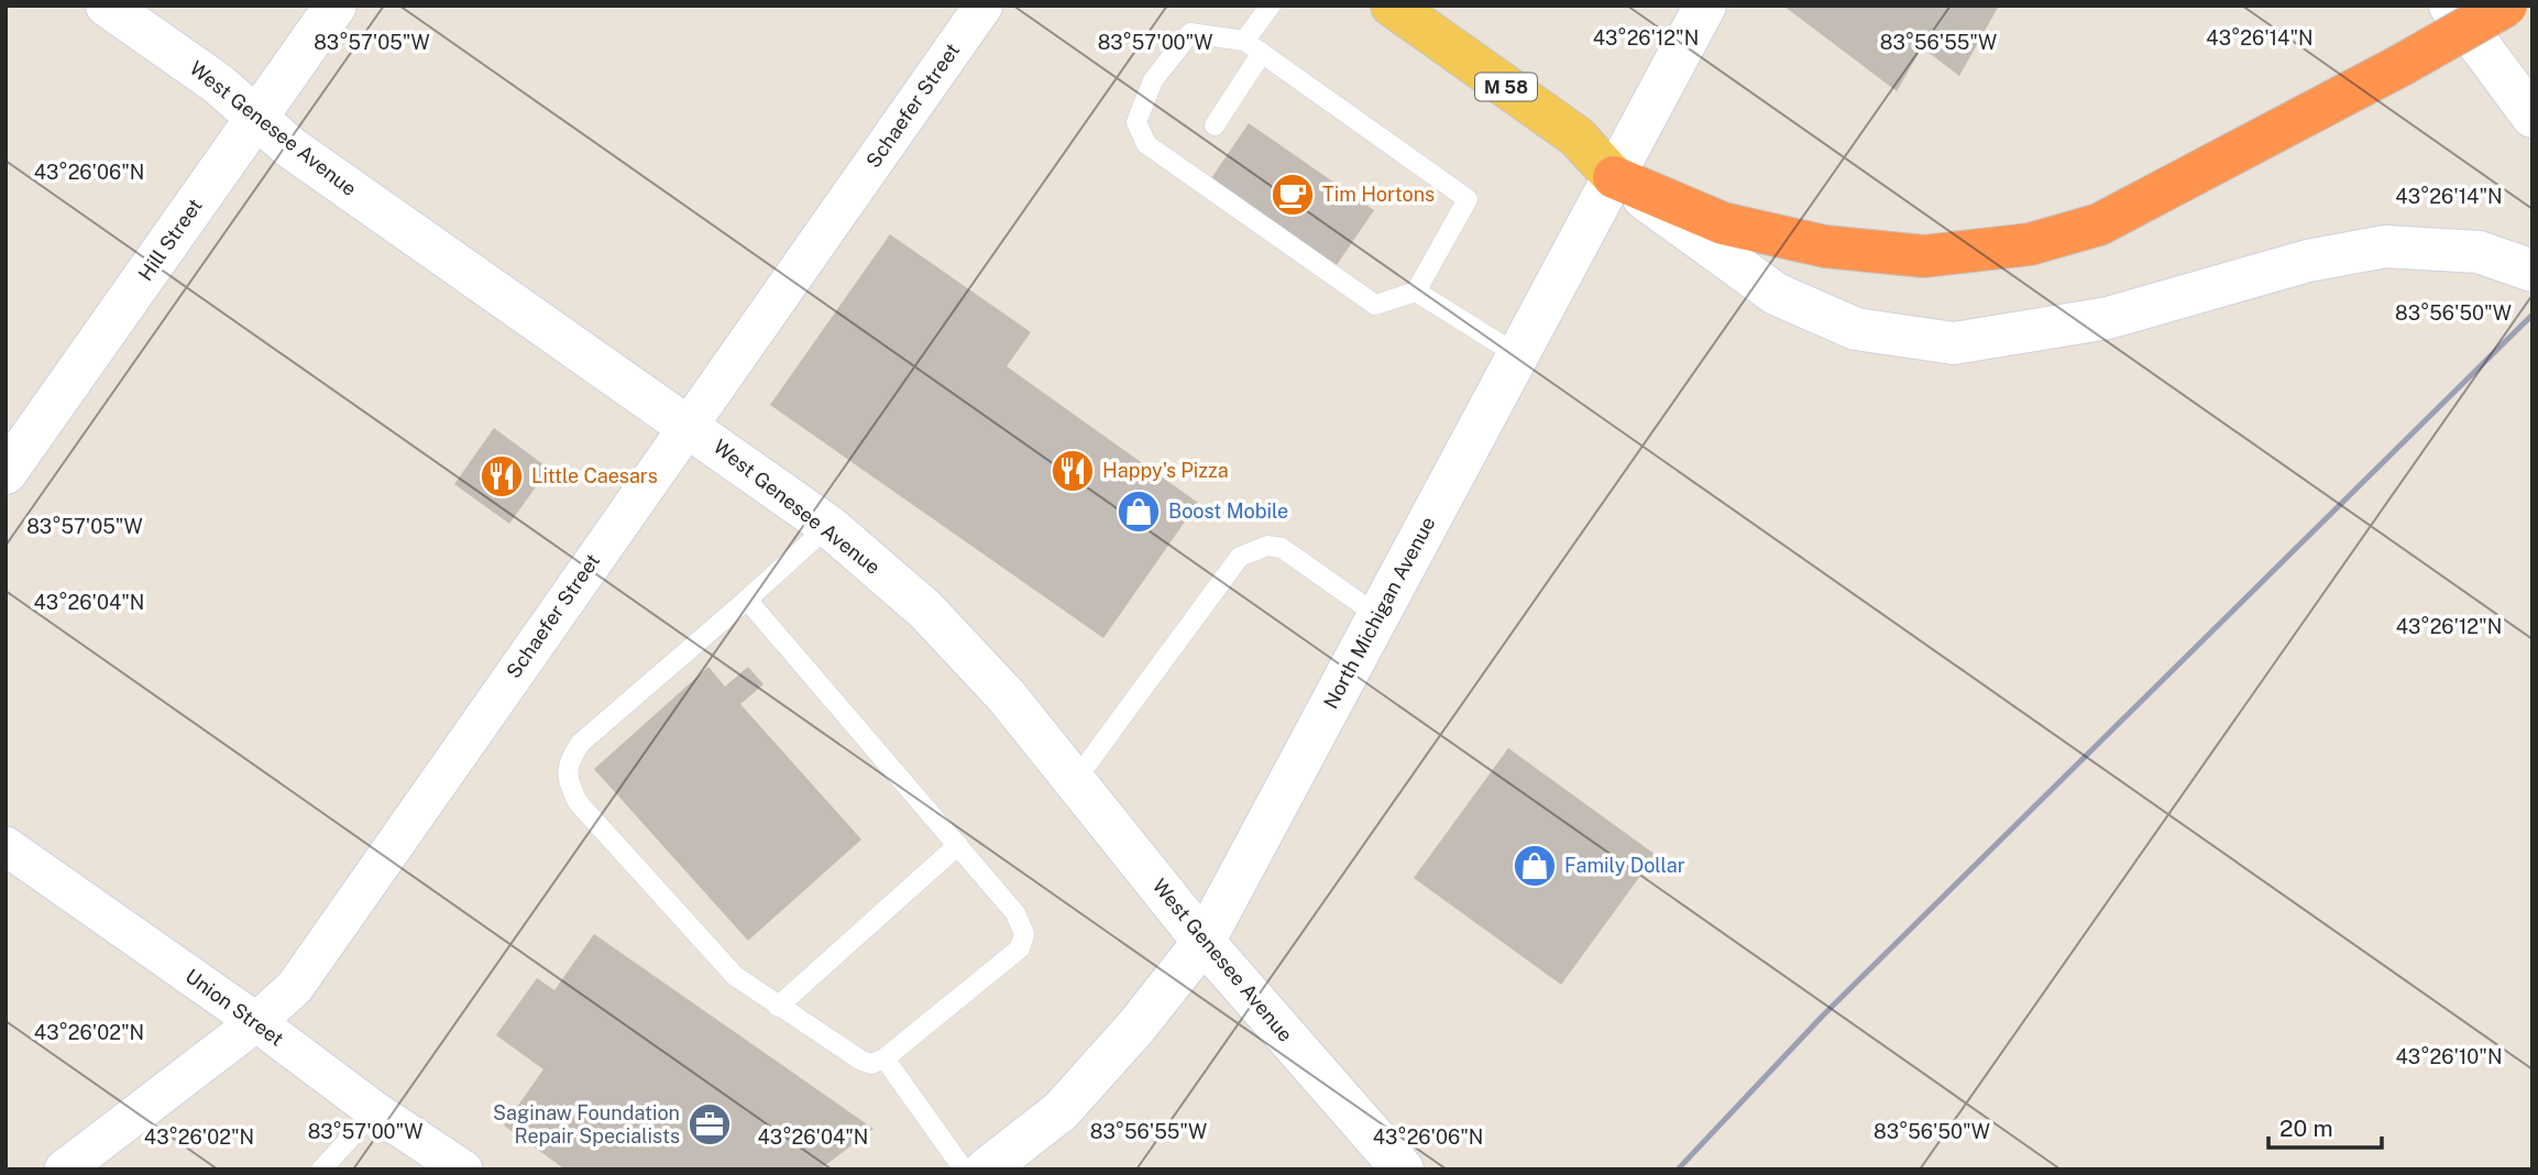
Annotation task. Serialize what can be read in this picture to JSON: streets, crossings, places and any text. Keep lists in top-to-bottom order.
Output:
{
  "streets": {
    "main road": [
      "M 58",
      "West Genesee Avenue",
      "Hill Street",
      "North Michigan Avenue"
    ],
    "street": ["Schaefer Street", "Union Street"]
  },
  "crossings": [
    ["M 58", "North Michigan Avenue"],
    ["Schaefer Street", "West Genesee Avenue"],
    ["Schaefer Street", "Union Street"],
    ["West Genesee Avenue", "Hill Street"],
    ["West Genesee Avenue", "North Michigan Avenue"]
  ],
  "places": {
    "cafe": ["Tim Hortons"],
    "restaurant": ["Happy's Pizza", "Little Caesars"],
    "shop": ["Boost Mobile", "Family Dollar"],
    "office": ["Saginaw Foundation Repair Specialists"]
  },
  "scale_bar": "20 m",
  "coordinates": [
    "43°26'12\"N",
    "43°26'14\"N",
    "83°57'05\"W",
    "83°57'00\"W",
    "83°56'55\"W",
    "43°26'06\"N",
    "83°56'50\"W",
    "43°26'04\"N",
    "43°26'02\"N",
    "43°26'10\"N"
  ]
}
